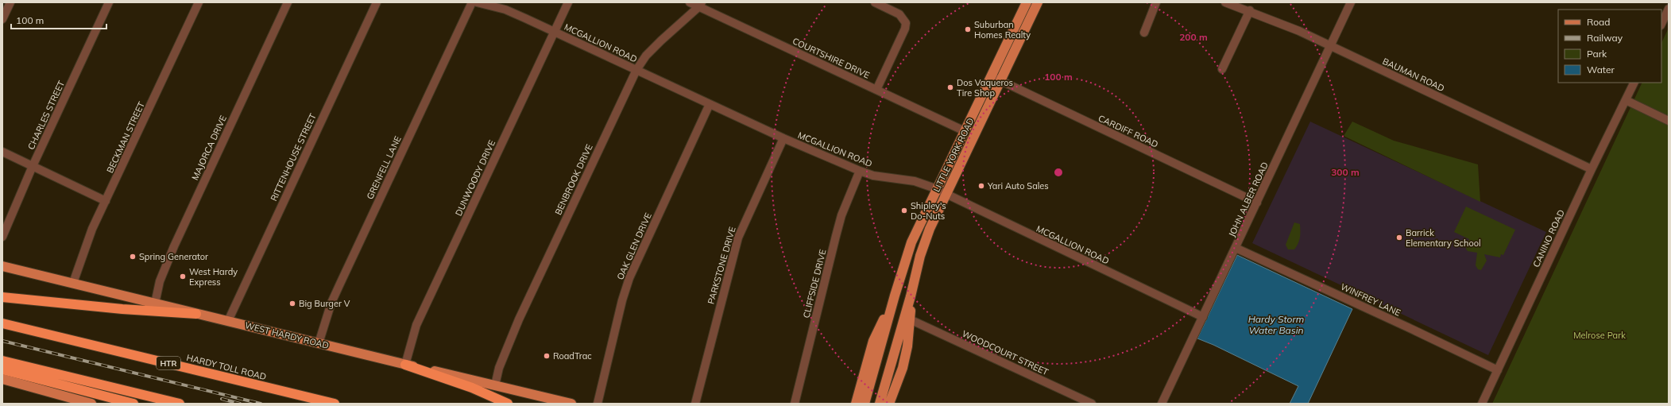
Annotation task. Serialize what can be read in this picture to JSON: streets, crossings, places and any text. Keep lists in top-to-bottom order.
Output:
{
  "streets": {
    "highway": ["HTR", "HARDY TOLL ROAD"],
    "main road": ["LITTLE YORK ROAD", "WEST HARDY ROAD"],
    "street": [
      "MCGALLION ROAD",
      "COURTSHIRE DRIVE",
      "BAUMAN ROAD",
      "CHARLES STREET",
      "CARDIFF ROAD",
      "BECKMAN STREET",
      "MAJORCA DRIVE",
      "RITTENHOUSE STREET",
      "GRENFELL LANE",
      "DUNWOODY DRIVE",
      "BENBROOK DRIVE",
      "JOHN ALBER ROAD",
      "CANINO ROAD",
      "OAK GLEN DRIVE",
      "PARKSTONE DRIVE",
      "CLIFFSIDE DRIVE",
      "WINFREY LANE",
      "WOODCOURT STREET"
    ]
  },
  "crossings": [
    ["MCGALLION ROAD", "LITTLE YORK ROAD"],
    ["MCGALLION ROAD", "DUNWOODY DRIVE"],
    ["MCGALLION ROAD", "BENBROOK DRIVE"],
    ["MCGALLION ROAD", "JOHN ALBER ROAD"],
    ["MCGALLION ROAD", "OAK GLEN DRIVE"],
    ["MCGALLION ROAD", "PARKSTONE DRIVE"],
    ["MCGALLION ROAD", "CLIFFSIDE DRIVE"],
    ["COURTSHIRE DRIVE", "LITTLE YORK ROAD"],
    ["COURTSHIRE DRIVE", "BENBROOK DRIVE"],
    ["BAUMAN ROAD", "JOHN ALBER ROAD"],
    ["BAUMAN ROAD", "CANINO ROAD"],
    ["CARDIFF ROAD", "LITTLE YORK ROAD"],
    ["CARDIFF ROAD", "JOHN ALBER ROAD"],
    ["BECKMAN STREET", "WEST HARDY ROAD"],
    ["MAJORCA DRIVE", "WEST HARDY ROAD"],
    ["RITTENHOUSE STREET", "WEST HARDY ROAD"],
    ["GRENFELL LANE", "WEST HARDY ROAD"],
    ["DUNWOODY DRIVE", "WEST HARDY ROAD"],
    ["BENBROOK DRIVE", "WEST HARDY ROAD"],
    ["JOHN ALBER ROAD", "WINFREY LANE"],
    ["CANINO ROAD", "WINFREY LANE"]
  ],
  "water": ["Hardy Storm Water Basin"],
  "parks": ["Melrose Park"],
  "places": [
    "Suburban Homes Realty",
    "Dos Vaqueros Tire Shop",
    "Yari Auto Sales",
    "Shipley's Do-Nuts",
    "Barrick Elementary School",
    "Spring Generator",
    "West Hardy Express",
    "Big Burger V",
    "RoadTrac"
  ],
  "legend": [
    "Road",
    "Railway",
    "Park",
    "Water"
  ],
  "scale_bar": "100 m",
  "rings": ["200 m", "100 m", "300 m"]
}
